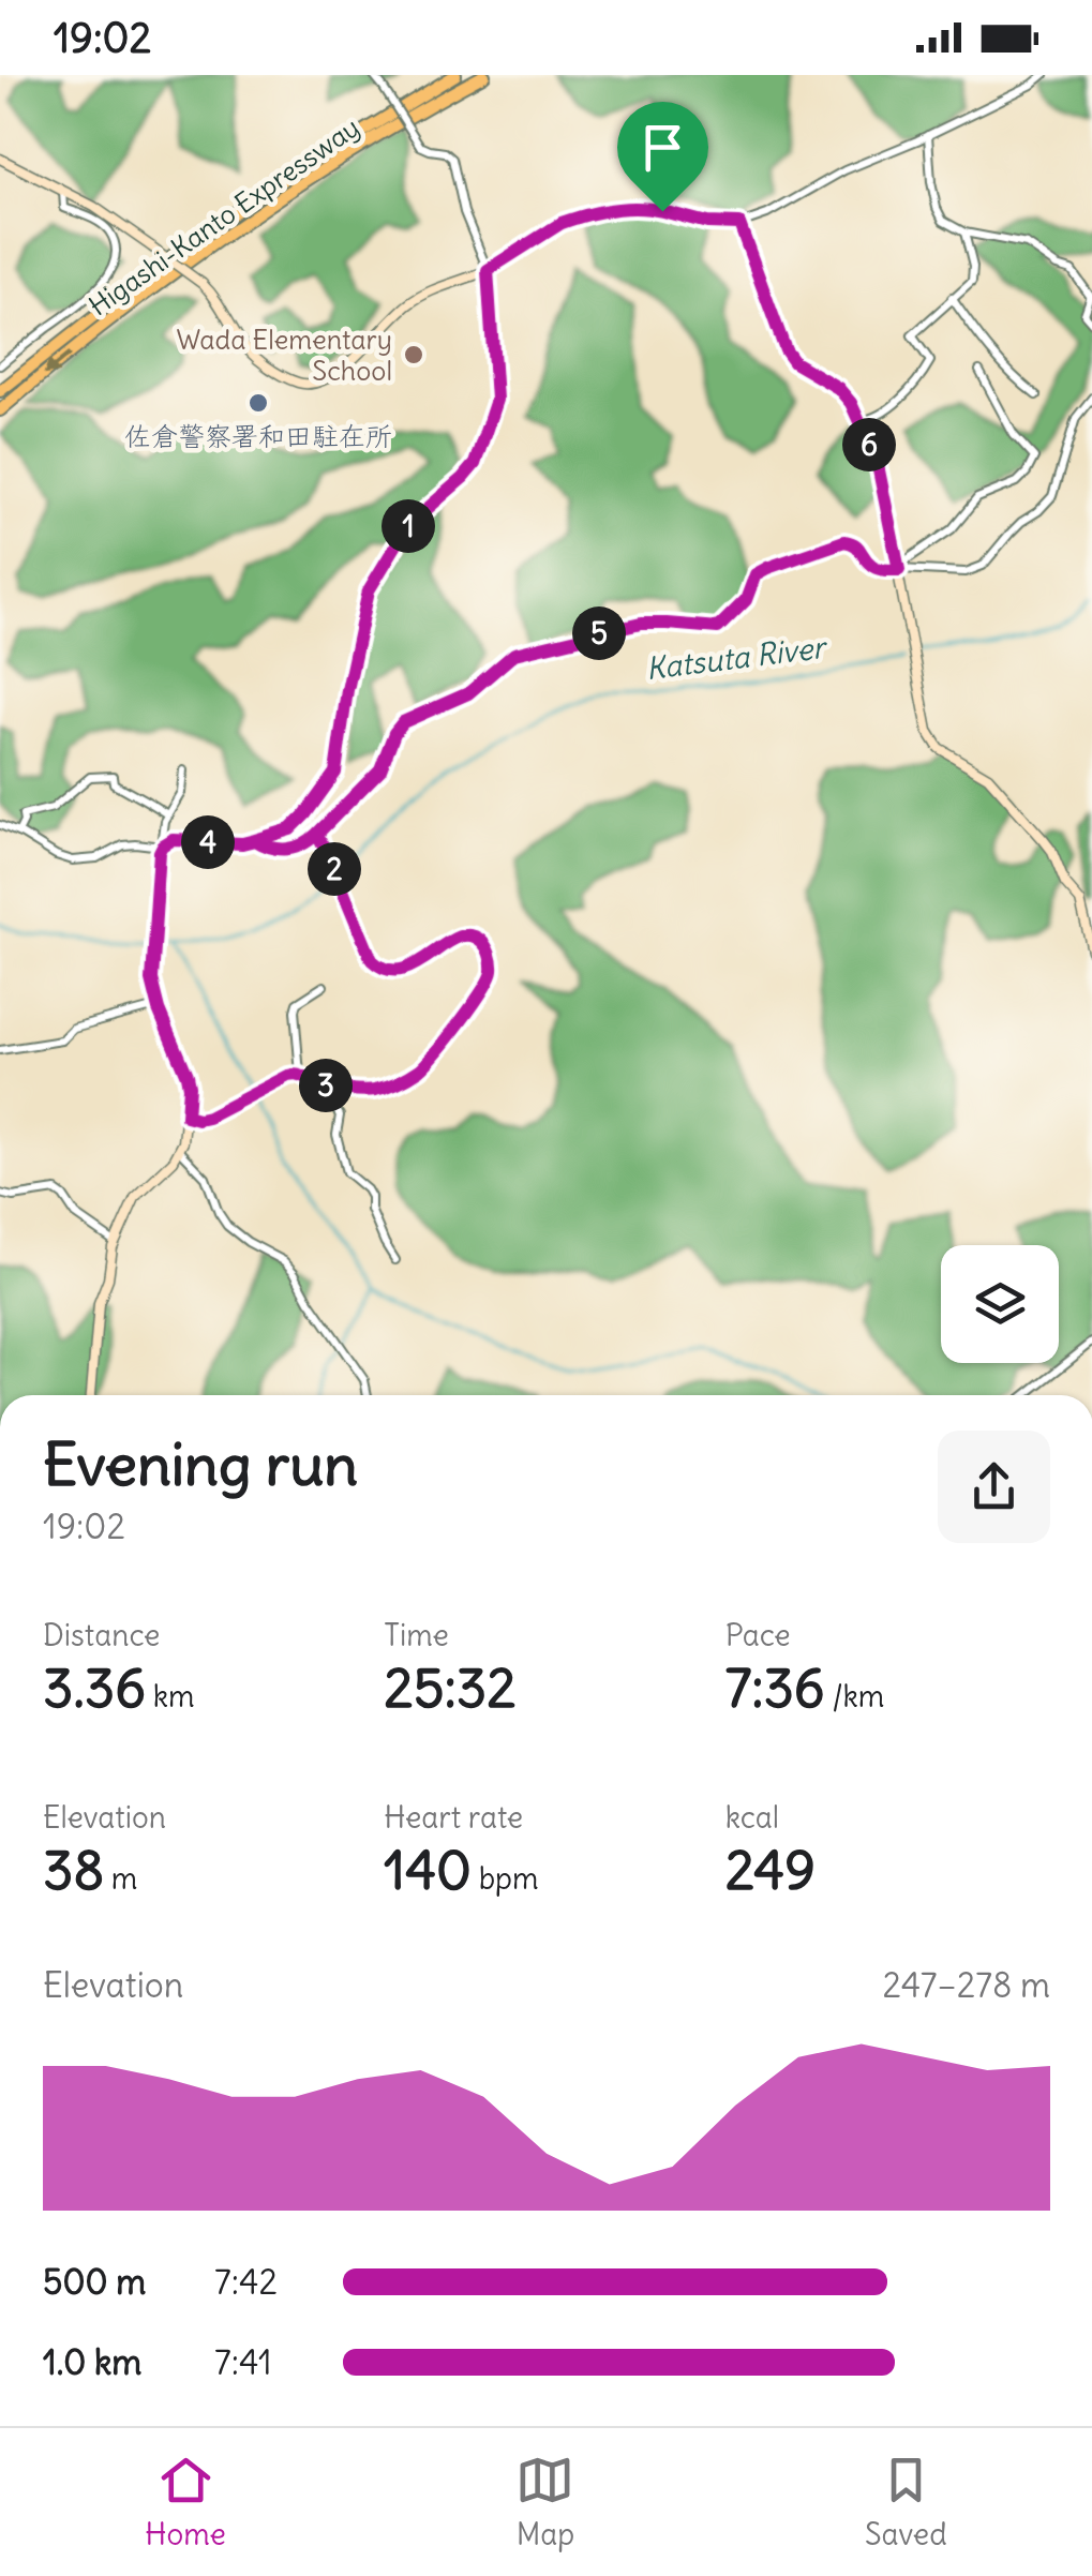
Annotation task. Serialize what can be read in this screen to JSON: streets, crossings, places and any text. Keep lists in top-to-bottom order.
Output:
{
  "streets": {
    "highway": ["Higashi-Kanto Expressway"]
  },
  "water": ["Katsuta River"],
  "places": ["Wada Elementary School", "佐倉警察署和田駐在所"],
  "page": {
    "status": "19:02",
    "pins": [
      "6",
      "1",
      "5",
      "4",
      "2",
      "3"
    ],
    "heading": ["Evening run", "19:02"],
    "stats": [
      ["Distance", "3.36 km"],
      ["Time", "25:32"],
      ["Pace", "7:36 /km"],
      ["Elevation", "38 m"],
      ["Heart rate", "140 bpm"],
      ["kcal", "249"]
    ],
    "chart": ["Elevation", "247–278 m"],
    "list": [
      {
        "name": "500 m",
        "note": "7:42"
      },
      {
        "name": "1.0 km",
        "note": "7:41"
      }
    ],
    "tabs": ["Home", "Map", "Saved"]
  }
}
